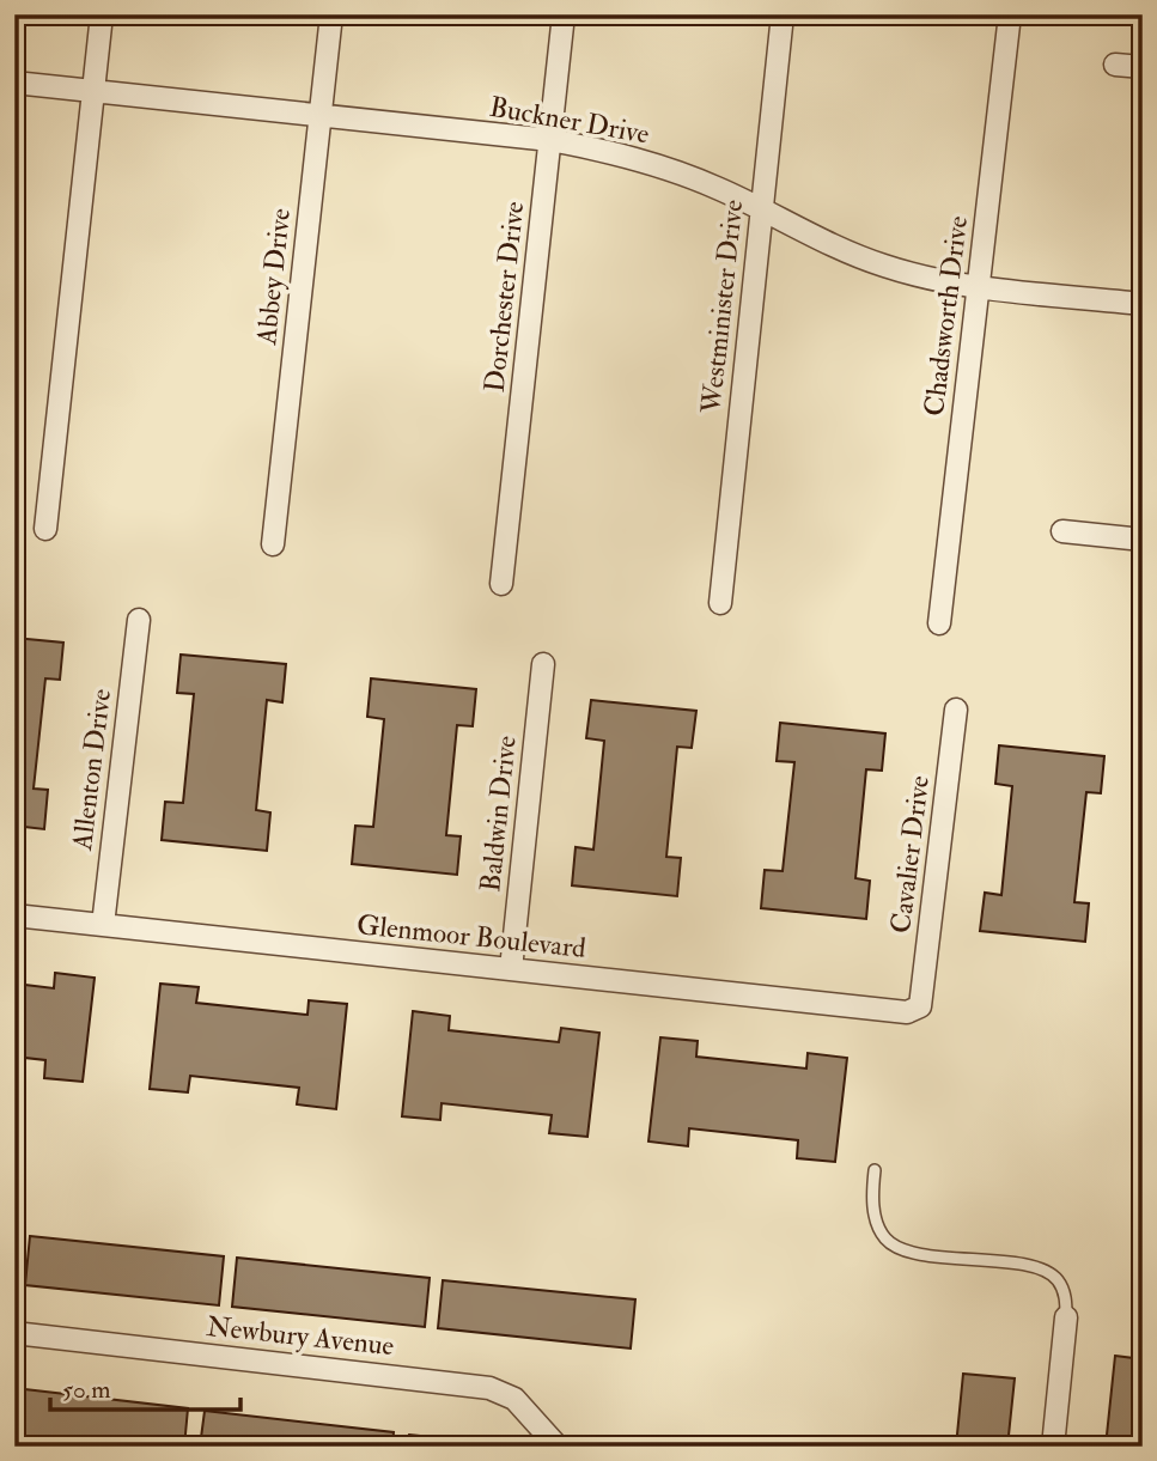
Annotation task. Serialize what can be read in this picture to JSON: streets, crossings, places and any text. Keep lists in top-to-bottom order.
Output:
{
  "streets": {
    "street": [
      "Buckner Drive",
      "Abbey Drive",
      "Dorchester Drive",
      "Westminister Drive",
      "Chadsworth Drive",
      "Allenton Drive",
      "Baldwin Drive",
      "Cavalier Drive",
      "Glenmoor Boulevard",
      "Newbury Avenue"
    ]
  },
  "crossings": [
    ["Buckner Drive", "Abbey Drive"],
    ["Buckner Drive", "Dorchester Drive"],
    ["Buckner Drive", "Westminister Drive"],
    ["Buckner Drive", "Chadsworth Drive"],
    ["Allenton Drive", "Glenmoor Boulevard"],
    ["Baldwin Drive", "Glenmoor Boulevard"],
    ["Cavalier Drive", "Glenmoor Boulevard"]
  ],
  "scale_bar": "50 m"
}
